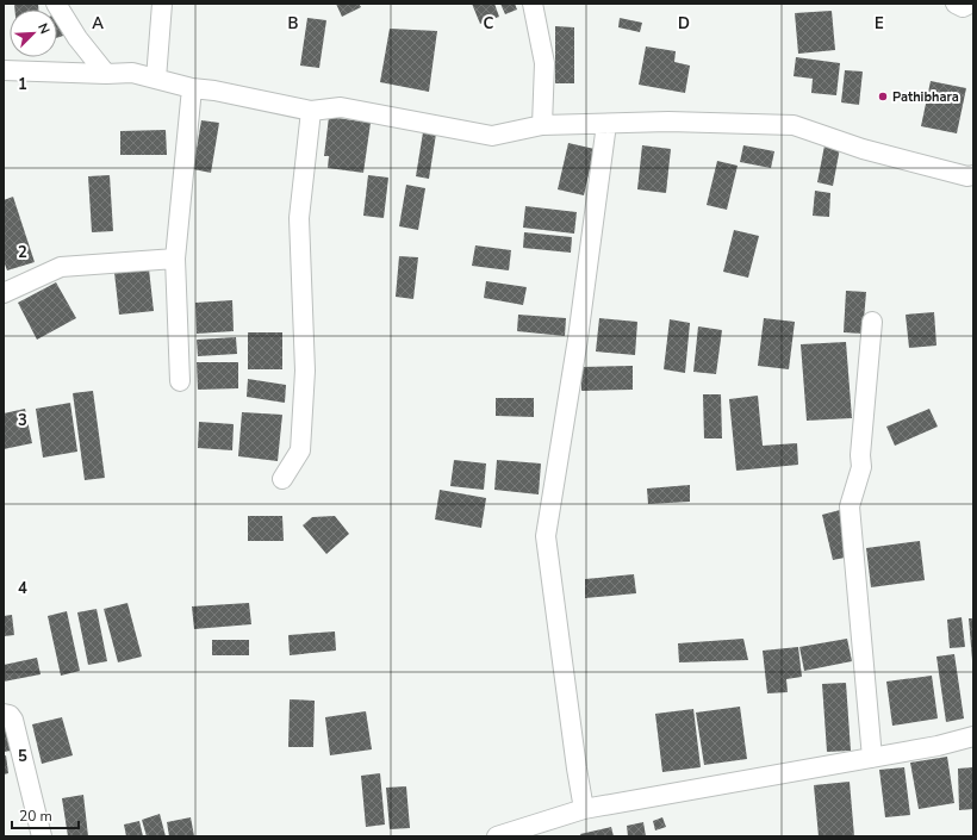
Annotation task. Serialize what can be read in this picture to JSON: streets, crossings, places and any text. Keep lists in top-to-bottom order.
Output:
{
  "places": ["Pathibhara"],
  "scale_bar": "20 m",
  "north": "top right",
  "grid": {
    "columns": [
      "A",
      "B",
      "C",
      "D",
      "E"
    ],
    "rows": [
      "1",
      "2",
      "3",
      "4",
      "5"
    ]
  }
}
